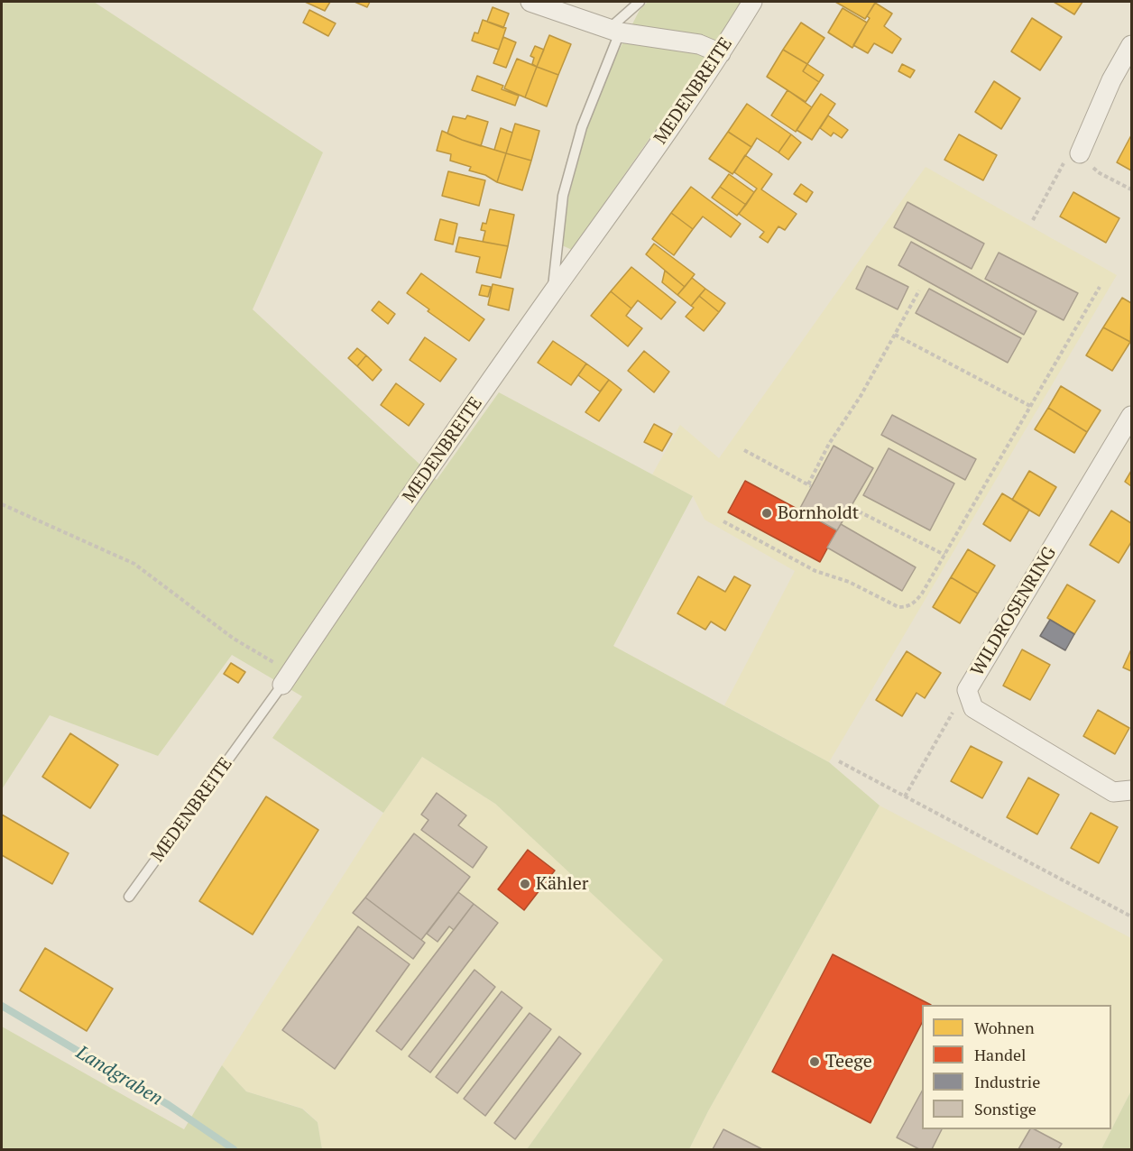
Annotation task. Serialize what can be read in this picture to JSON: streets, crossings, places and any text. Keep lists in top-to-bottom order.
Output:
{
  "streets": {
    "street": ["MEDENBREITE", "WILDROSENRING"]
  },
  "water": ["Landgraben"],
  "places": ["Bornholdt", "Kähler", "Teege"],
  "legend": [
    "Wohnen",
    "Handel",
    "Industrie",
    "Sonstige"
  ]
}
